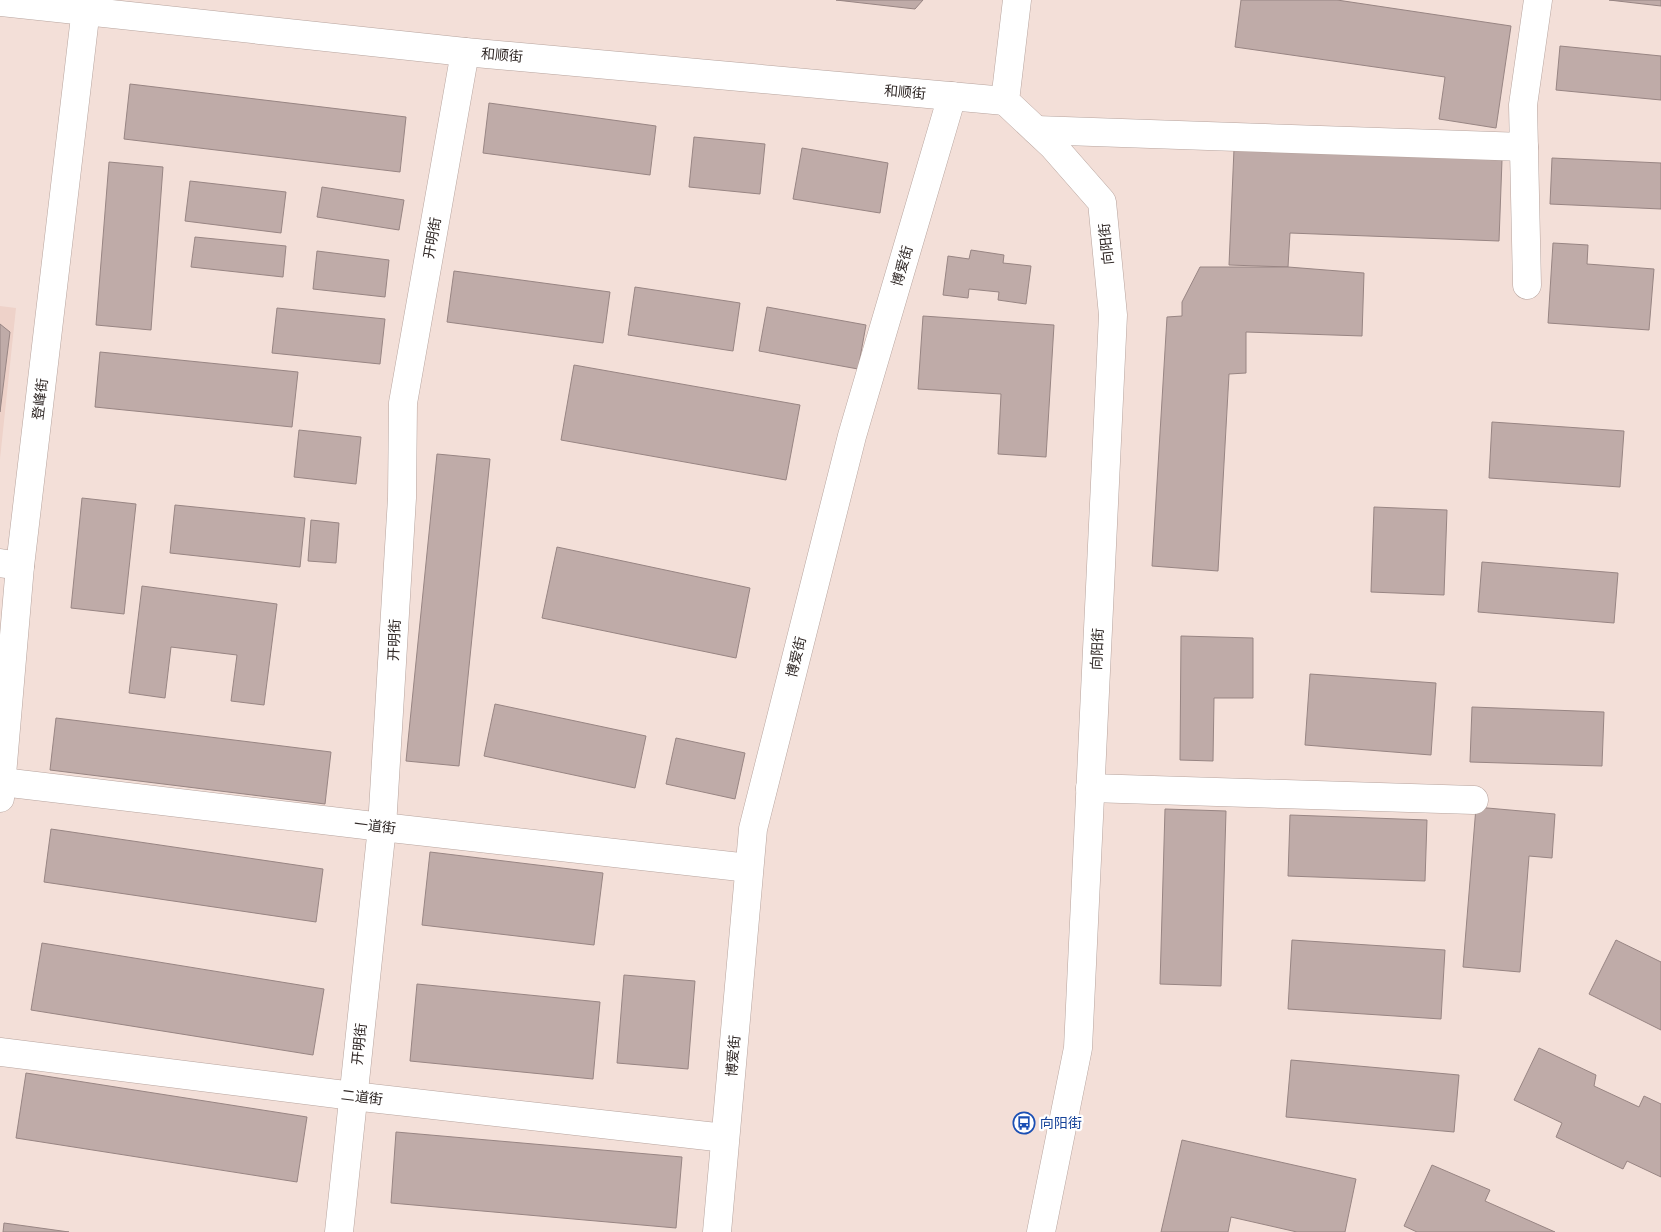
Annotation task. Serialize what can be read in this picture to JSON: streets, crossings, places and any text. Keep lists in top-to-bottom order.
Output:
{
  "streets": {
    "street": [
      "和顺街",
      "开明街",
      "向阳街",
      "博爱街",
      "登峰街",
      "一道街",
      "二道街"
    ]
  },
  "crossings": [
    ["和顺街", "开明街"],
    ["和顺街", "向阳街"],
    ["和顺街", "博爱街"],
    ["和顺街", "登峰街"],
    ["开明街", "一道街"],
    ["开明街", "二道街"],
    ["博爱街", "一道街"],
    ["博爱街", "二道街"],
    ["登峰街", "一道街"]
  ],
  "places": {
    "bus stop": ["向阳街"]
  }
}
